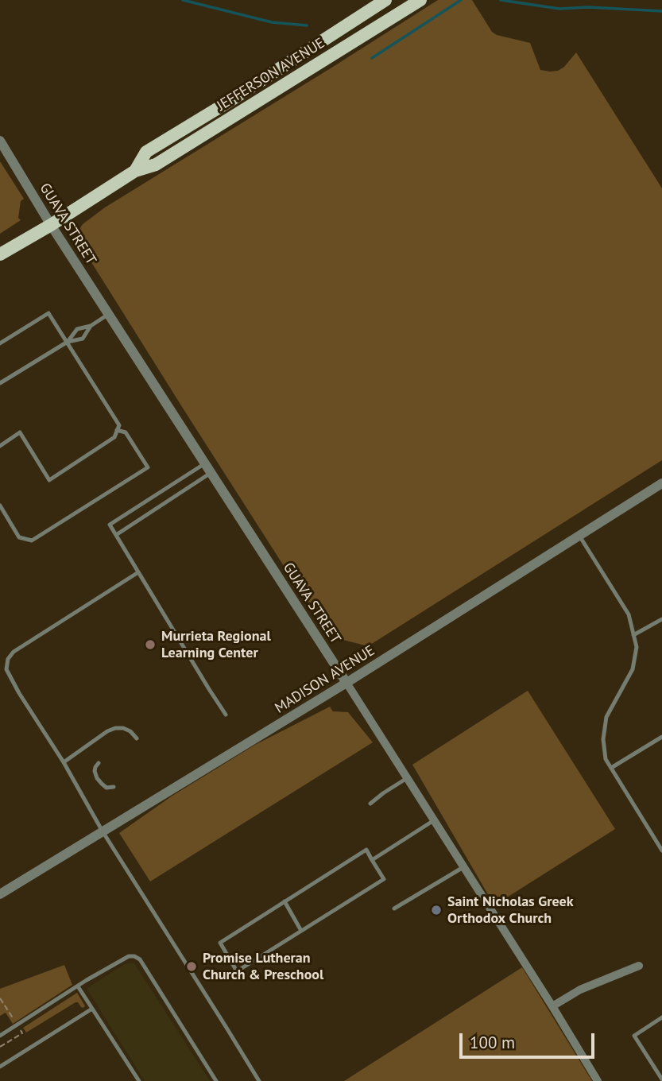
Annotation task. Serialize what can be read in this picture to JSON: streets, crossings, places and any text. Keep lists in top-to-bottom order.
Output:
{
  "streets": {
    "main road": ["JEFFERSON AVENUE"],
    "street": ["GUAVA STREET", "MADISON AVENUE"]
  },
  "crossings": [
    ["JEFFERSON AVENUE", "GUAVA STREET"],
    ["GUAVA STREET", "MADISON AVENUE"]
  ],
  "places": ["Murrieta Regional Learning Center", "Saint Nicholas Greek Orthodox Church", "Promise Lutheran Church & Preschool"],
  "scale_bar": "100 m"
}
